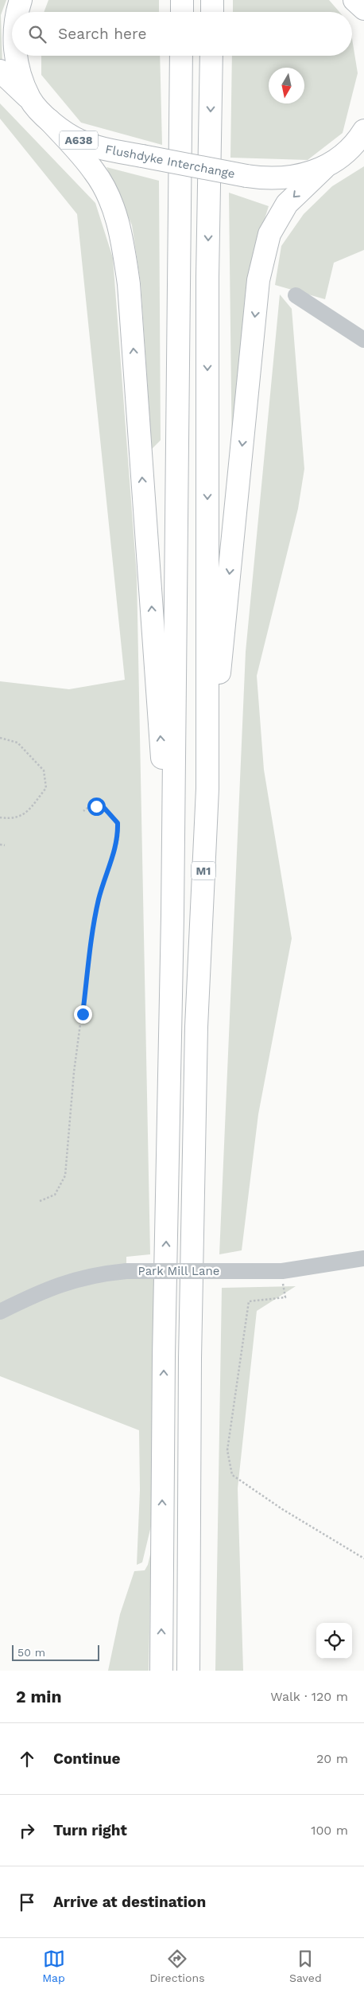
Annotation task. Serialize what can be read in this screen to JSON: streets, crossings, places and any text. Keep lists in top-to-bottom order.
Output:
{
  "streets": {
    "highway": ["A638", "Flushdyke Interchange", "M1"],
    "street": ["Park Mill Lane"]
  },
  "crossings": [
    ["A638", "Flushdyke Interchange"]
  ],
  "scale_bar": "50 m",
  "north": "bottom",
  "page": {
    "search": "Search here",
    "scale": "50 m",
    "heading": ["2 min", "Walk · 120 m"],
    "list": [
      ["Continue", "20 m"],
      ["Turn right", "100 m"],
      "Arrive at destination"
    ],
    "nav": ["Map", "Directions", "Saved"]
  }
}
